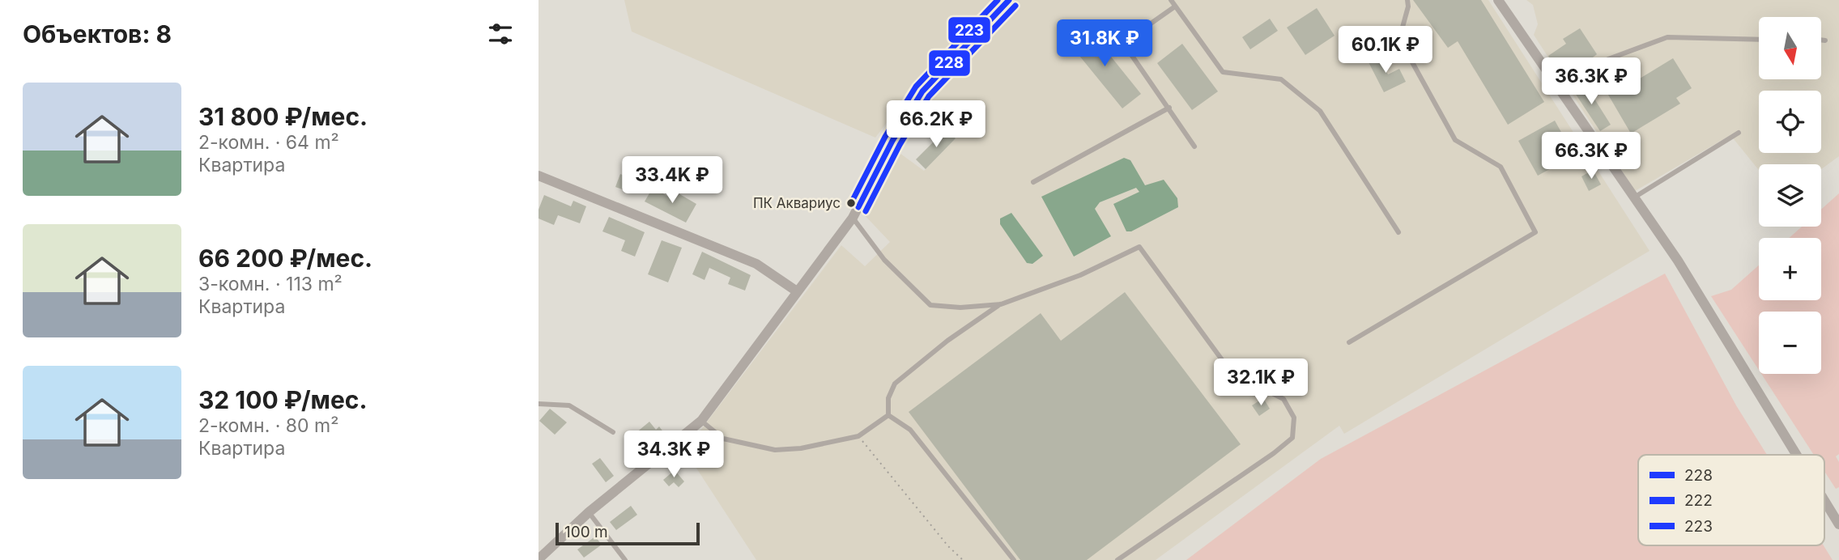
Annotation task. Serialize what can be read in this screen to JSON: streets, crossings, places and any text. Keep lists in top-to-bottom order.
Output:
{
  "places": ["ПК Аквариус"],
  "lines": ["transit line 228", "transit line 223", "transit line 222"],
  "legend": ["228", "222", "223"],
  "scale_bar": "100 m",
  "north": "bottom",
  "page": {
    "heading": "Объектов: 8",
    "map_buttons": ["+", "−"],
    "price": [
      "31.8K ₽",
      "60.1K ₽",
      "36.3K ₽",
      "66.2K ₽",
      "66.3K ₽",
      "33.4K ₽",
      "32.1K ₽",
      "34.3K ₽"
    ],
    "list": [
      {
        "name": "31 800 ₽/мес.",
        "note": "2-комн. · 64 m² · Квартира"
      },
      {
        "name": "66 200 ₽/мес.",
        "note": "3-комн. · 113 m² · Квартира"
      },
      {
        "name": "32 100 ₽/мес.",
        "note": "2-комн. · 80 m² · Квартира"
      }
    ],
    "scale": "100 m"
  }
}
